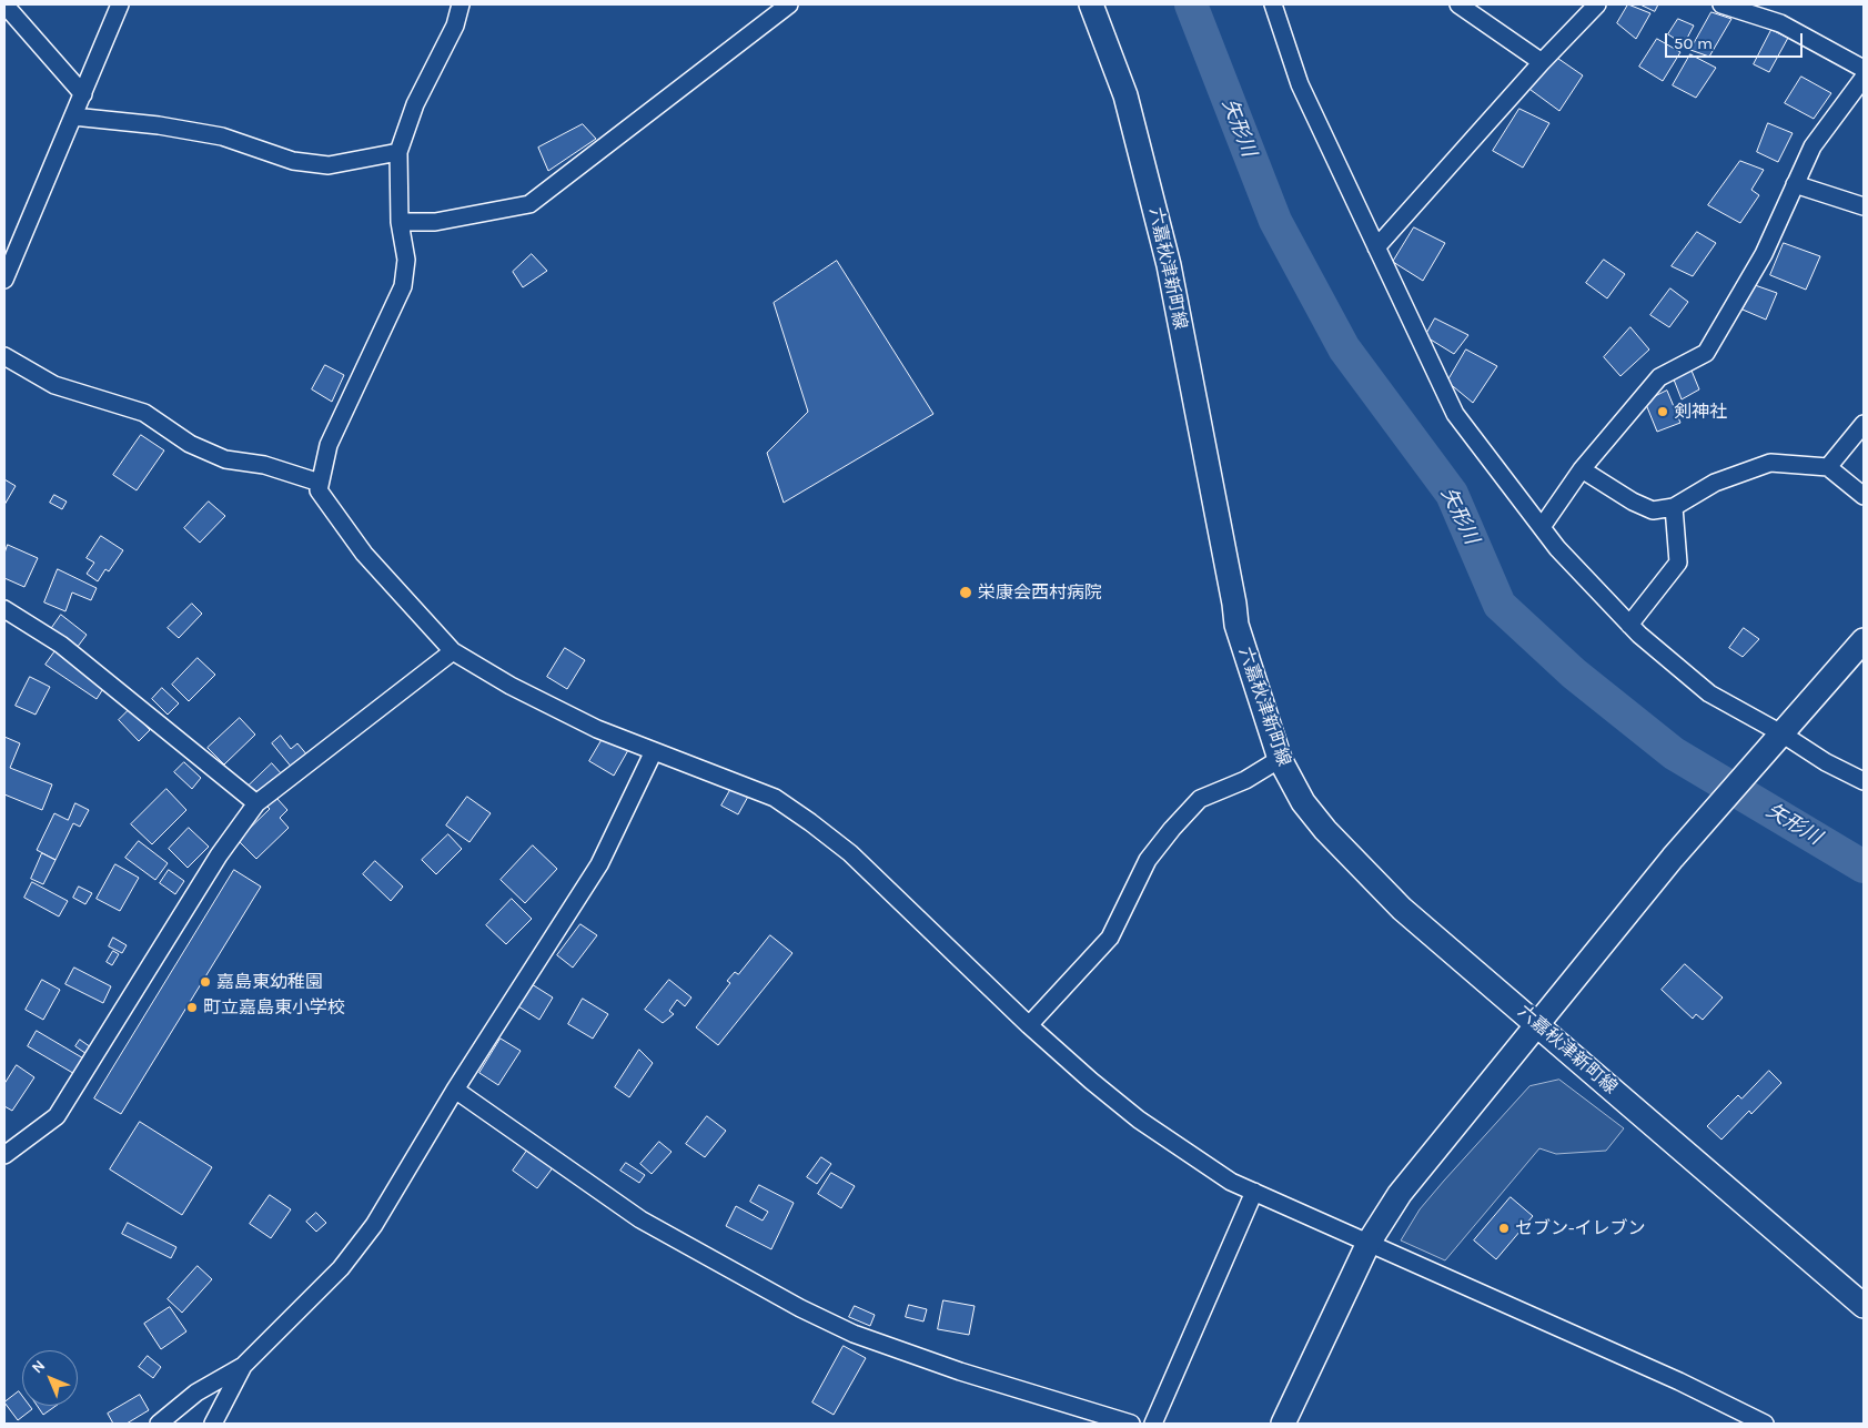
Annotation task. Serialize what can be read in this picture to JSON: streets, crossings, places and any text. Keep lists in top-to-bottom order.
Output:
{
  "streets": {
    "main road": ["六嘉秋津新町線"]
  },
  "water": ["矢形川"],
  "places": [
    "剣神社",
    "栄康会西村病院",
    "嘉島東幼稚園",
    "町立嘉島東小学校",
    "セブン-イレブン"
  ],
  "scale_bar": "50 m",
  "north": "top left"
}
